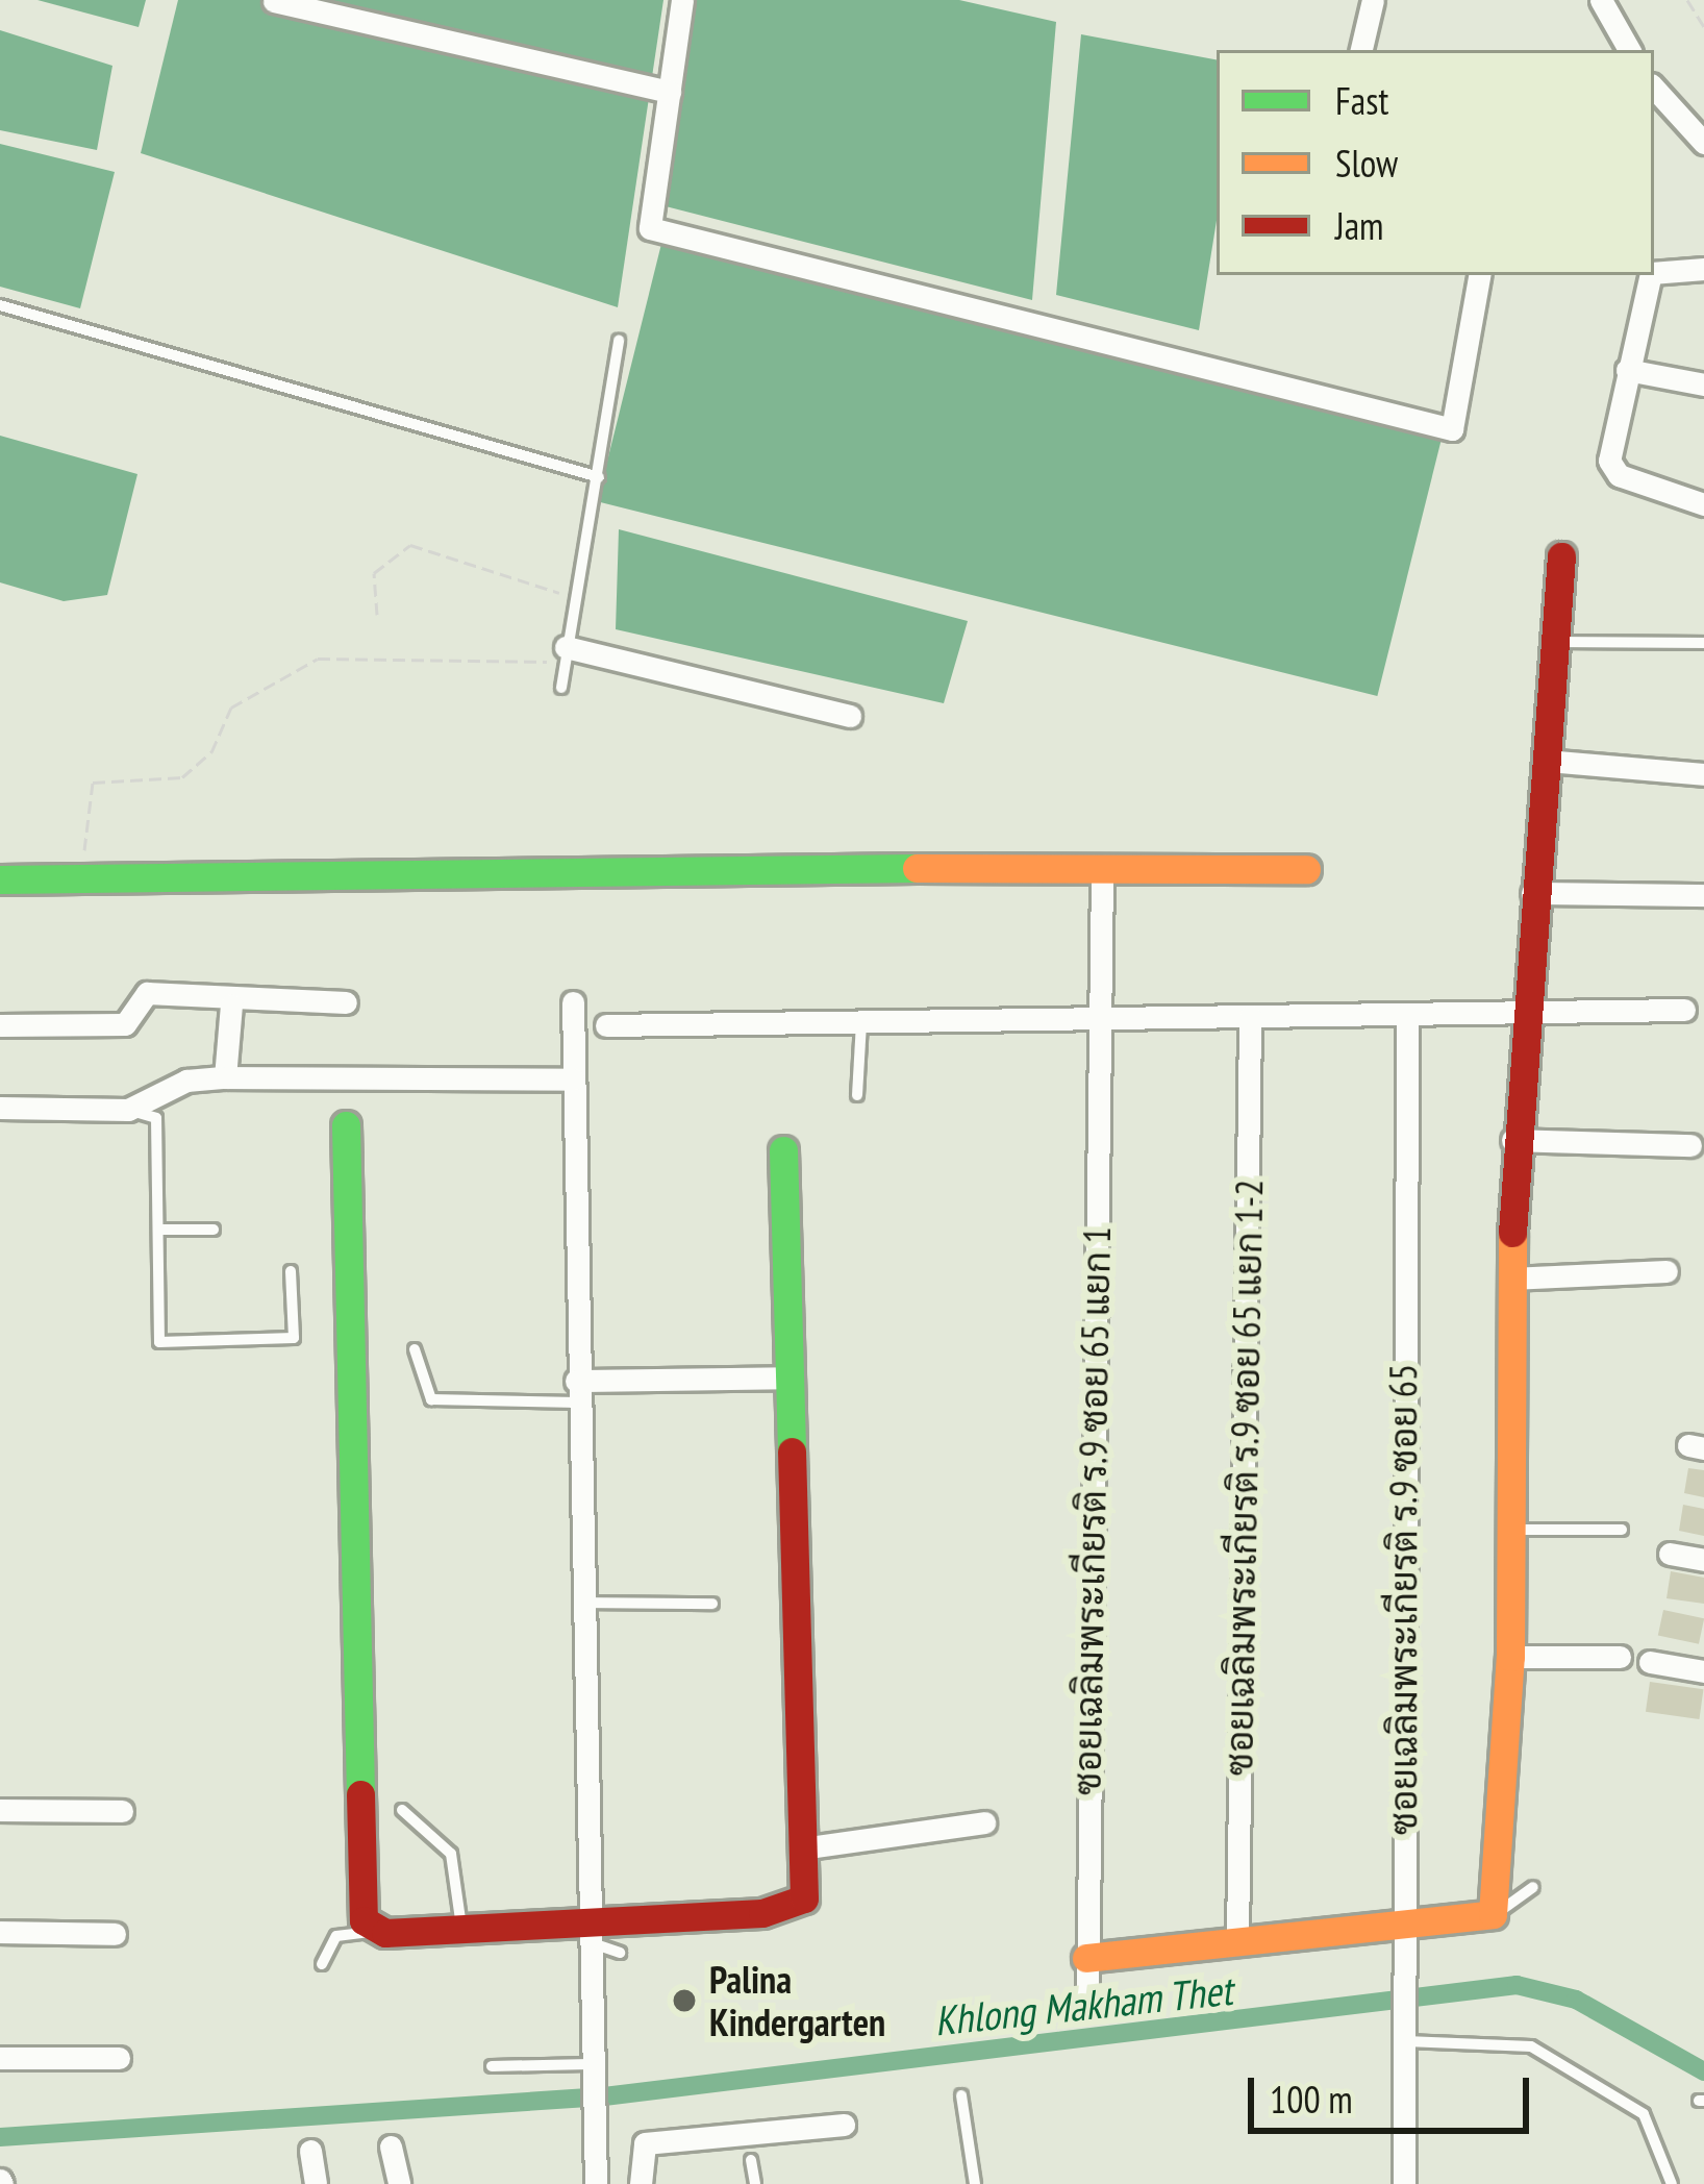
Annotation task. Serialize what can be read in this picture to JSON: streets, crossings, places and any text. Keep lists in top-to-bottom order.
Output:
{
  "streets": {
    "street": ["ซอยเฉลิมพระเกียรติ ร.9 ซอย 65 แยก 1-2", "ซอยเฉลิมพระเกียรติ ร.9 ซอย 65 แยก 1", "ซอยเฉลิมพระเกียรติ ร.9 ซอย 65"]
  },
  "water": ["Khlong Makham Thet"],
  "places": ["Palina Kindergarten"],
  "legend": ["Fast", "Slow", "Jam"],
  "scale_bar": "100 m"
}
